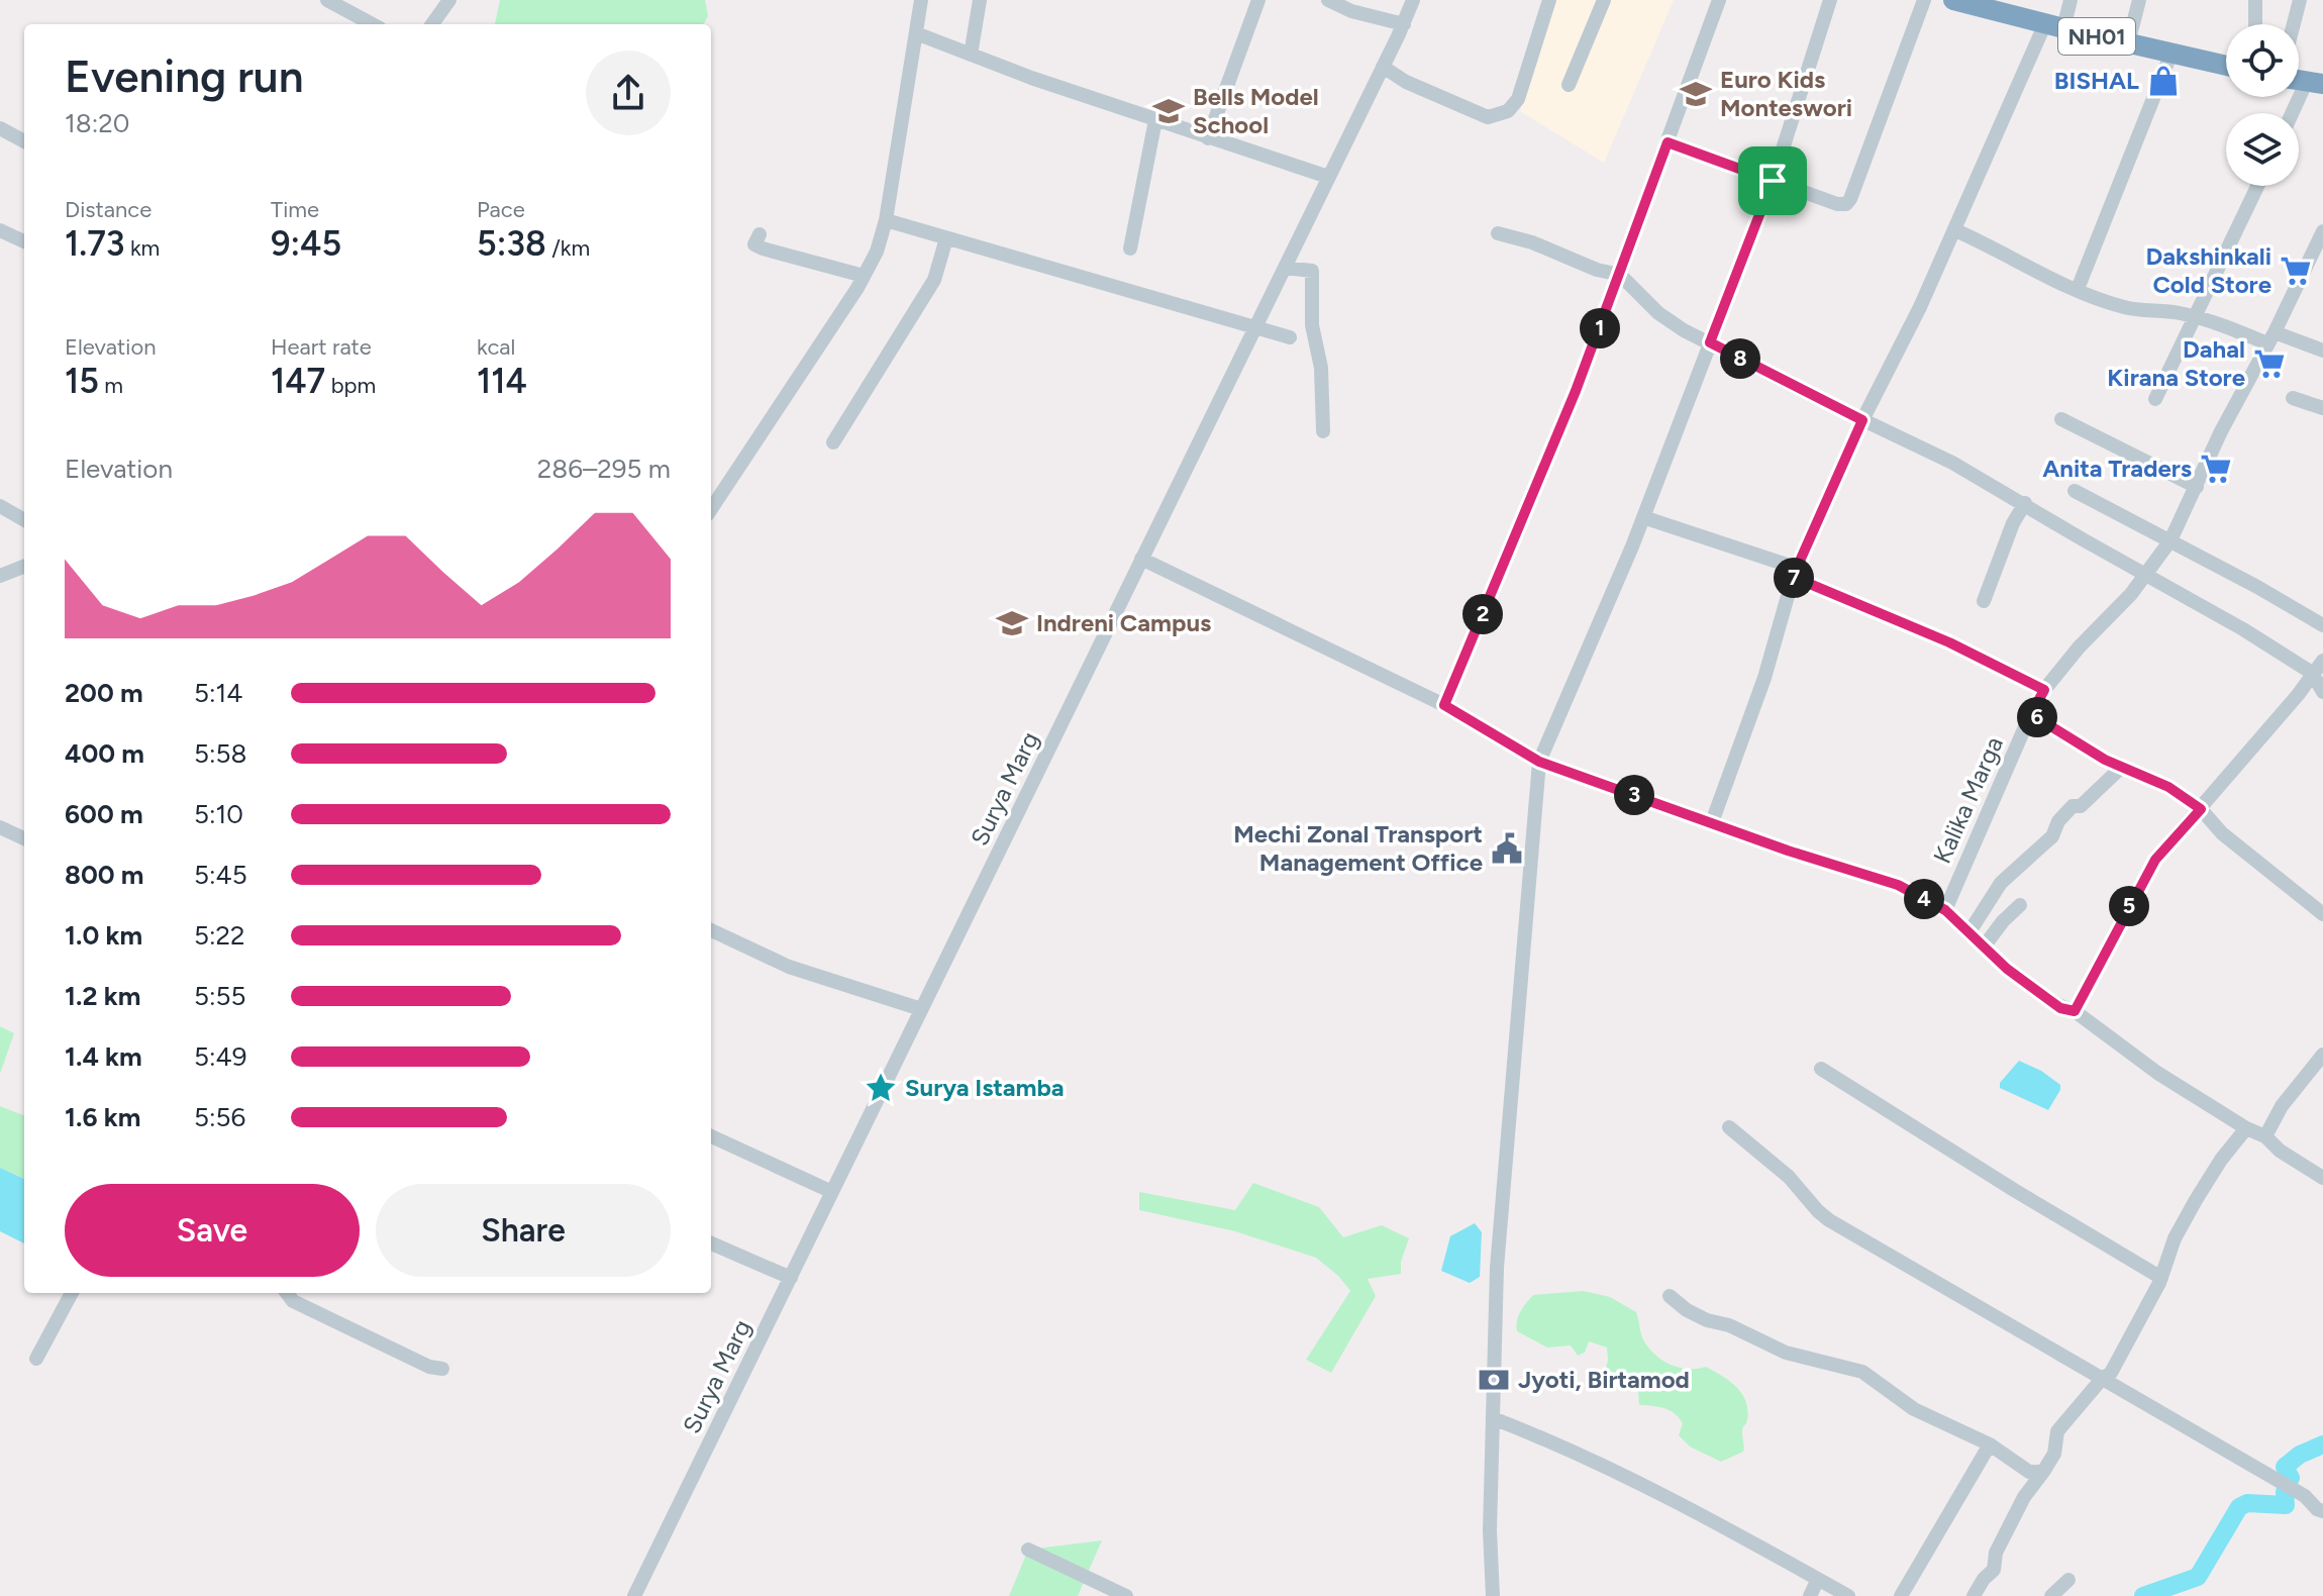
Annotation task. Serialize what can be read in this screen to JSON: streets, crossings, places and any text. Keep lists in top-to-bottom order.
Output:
{
  "streets": {
    "highway": ["NH01"],
    "street": ["Surya Marg", "Kalika Marga"]
  },
  "places": {
    "shop": ["BISHAL"],
    "school or university": ["Euro Kids Monteswori", "Bells Model School", "Indreni Campus"],
    "supermarket": ["Dakshinkali Cold Store", "Dahal Kirana Store", "Anita Traders"],
    "public building": ["Mechi Zonal Transport Management Office"],
    "place": ["Surya Istamba"],
    "bank": ["Jyoti, Birtamod"]
  },
  "page": {
    "heading": ["Evening run", "18:20"],
    "stats": [
      ["Distance", "1.73 km"],
      ["Time", "9:45"],
      ["Pace", "5:38 /km"],
      ["Elevation", "15 m"],
      ["Heart rate", "147 bpm"],
      ["kcal", "114"]
    ],
    "pins": [
      "1",
      "8",
      "7",
      "2",
      "6",
      "3",
      "4",
      "5"
    ],
    "chart": ["Elevation", "286–295 m"],
    "list": [
      {
        "name": "200 m",
        "note": "5:14"
      },
      {
        "name": "400 m",
        "note": "5:58"
      },
      {
        "name": "600 m",
        "note": "5:10"
      },
      {
        "name": "800 m",
        "note": "5:45"
      },
      {
        "name": "1.0 km",
        "note": "5:22"
      },
      {
        "name": "1.2 km",
        "note": "5:55"
      },
      {
        "name": "1.4 km",
        "note": "5:49"
      },
      {
        "name": "1.6 km",
        "note": "5:56"
      }
    ],
    "buttons": ["Save", "Share"]
  }
}
